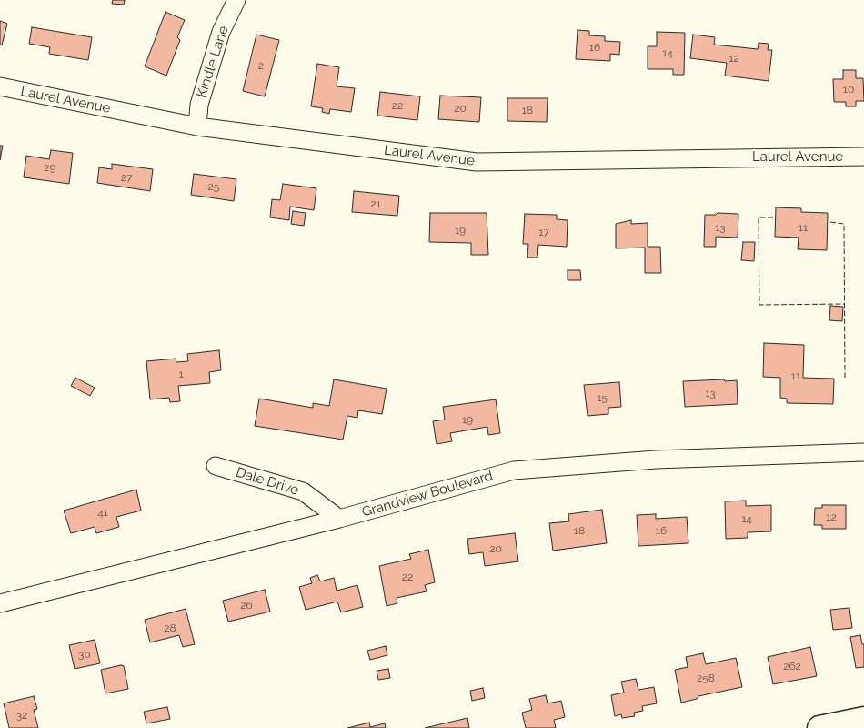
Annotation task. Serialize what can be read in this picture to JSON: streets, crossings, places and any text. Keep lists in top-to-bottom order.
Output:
{
  "streets": {
    "street": [
      "Kindle Lane",
      "Laurel Avenue",
      "Dale Drive",
      "Grandview Boulevard"
    ]
  },
  "crossings": [
    ["Kindle Lane", "Laurel Avenue"],
    ["Dale Drive", "Grandview Boulevard"]
  ],
  "house_numbers": [
    "16",
    "14",
    "12",
    "2",
    "10",
    "22",
    "20",
    "18",
    "29",
    "27",
    "25",
    "21",
    "13",
    "11",
    "19",
    "17",
    "1",
    "11",
    "13",
    "15",
    "19",
    "41",
    "12",
    "14",
    "18",
    "16",
    "20",
    "22",
    "26",
    "28",
    "30",
    "262",
    "258",
    "32"
  ]
}
